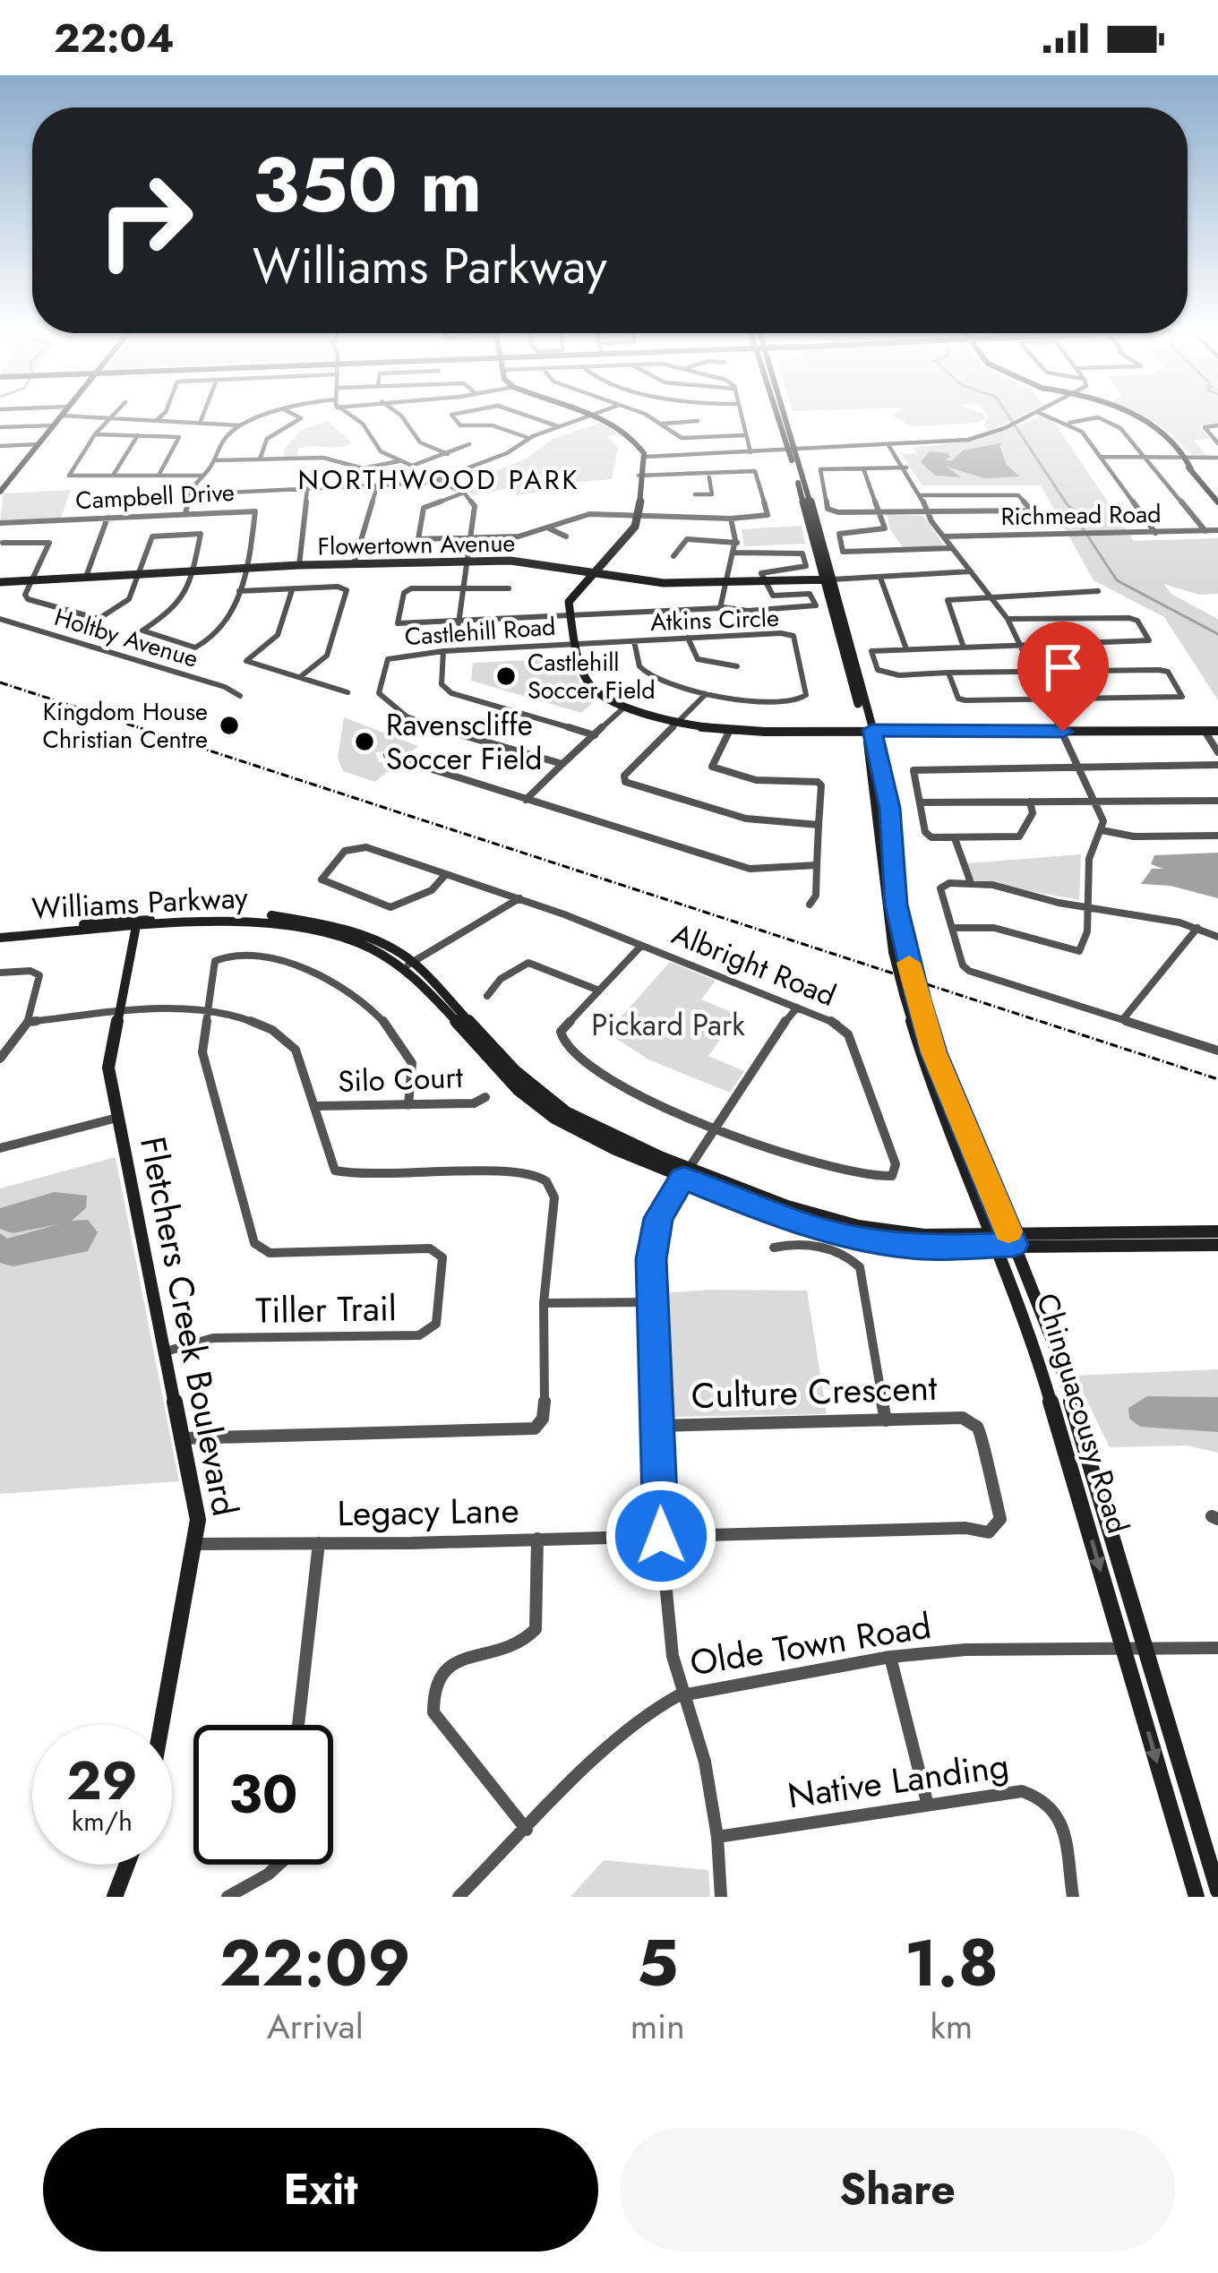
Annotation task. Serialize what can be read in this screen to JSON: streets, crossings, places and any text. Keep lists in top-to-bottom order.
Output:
{
  "streets": {
    "main road": [
      "Flowertown Avenue",
      "Williams Parkway",
      "Fletchers Creek Boulevard",
      "Chinguacousy Road"
    ],
    "street": [
      "Campbell Drive",
      "Richmead Road",
      "Atkins Circle",
      "Castlehill Road",
      "Holtby Avenue",
      "Albright Road",
      "Silo Court",
      "Tiller Trail",
      "Culture Crescent",
      "Legacy Lane",
      "Olde Town Road",
      "Native Landing"
    ]
  },
  "crossings": [
    ["Campbell Drive", "Flowertown Avenue"],
    ["Flowertown Avenue", "Chinguacousy Road"],
    ["Atkins Circle", "Castlehill Road"],
    ["Williams Parkway", "Fletchers Creek Boulevard"],
    ["Williams Parkway", "Chinguacousy Road"],
    ["Tiller Trail", "Fletchers Creek Boulevard"],
    ["Fletchers Creek Boulevard", "Legacy Lane"],
    ["Culture Crescent", "Legacy Lane"],
    ["Chinguacousy Road", "Olde Town Road"]
  ],
  "districts": ["NORTHWOOD PARK"],
  "parks": ["Pickard Park"],
  "places": ["Castlehill Soccer Field", "Kingdom House Christian Centre", "Ravenscliffe Soccer Field"],
  "page": {
    "status": "22:04",
    "turn": ["350 m", "Williams Parkway"],
    "speed": "29 km/h",
    "limit": "30",
    "eta": [
      "22:09",
      "Arrival",
      "5",
      "min",
      "1.8",
      "km"
    ],
    "buttons": ["Exit", "Share"]
  }
}
